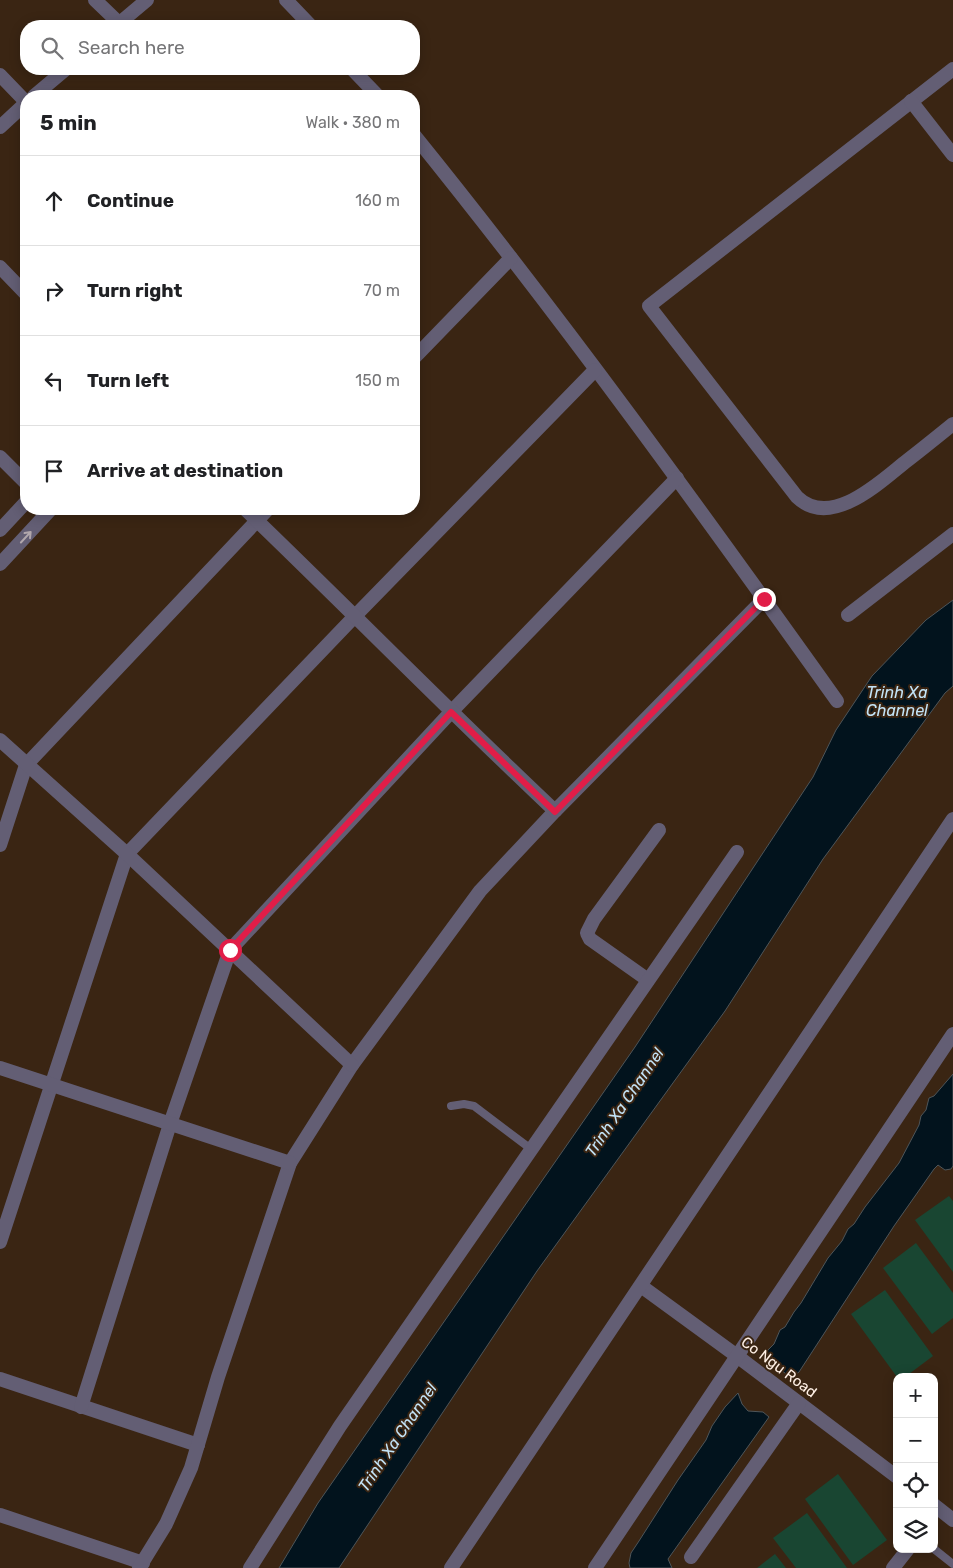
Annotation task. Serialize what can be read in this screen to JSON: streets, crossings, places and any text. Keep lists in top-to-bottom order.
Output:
{
  "streets": {
    "street": ["Co Ngu Road"]
  },
  "water": ["Trinh Xa Channel"],
  "page": {
    "search": "Search here",
    "heading": ["5 min", "Walk · 380 m"],
    "list": [
      ["Continue", "160 m"],
      ["Turn right", "70 m"],
      ["Turn left", "150 m"],
      "Arrive at destination"
    ],
    "map_buttons": ["+", "−"]
  }
}
